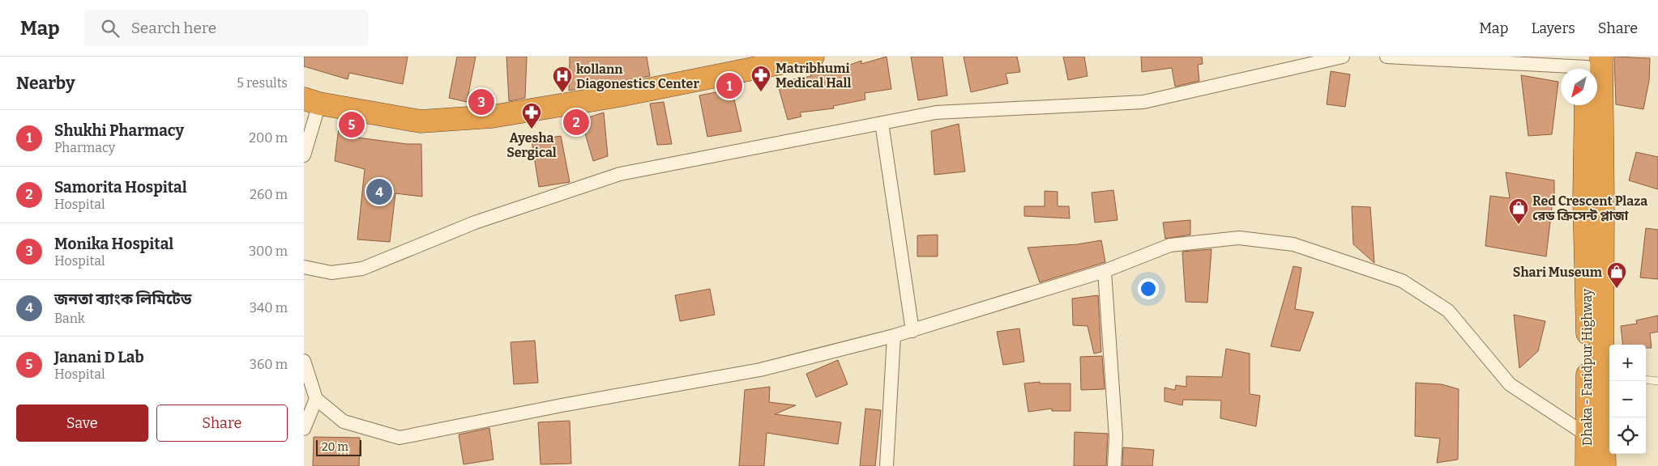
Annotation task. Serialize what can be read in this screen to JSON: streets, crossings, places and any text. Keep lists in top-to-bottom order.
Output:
{
  "streets": {
    "highway": ["Dhaka - Faridpur Highway"]
  },
  "places": {
    "pharmacy": ["Matribhumi Medical Hall", "Ayesha Sergical"],
    "hospital": ["kollann Diagonestics Center"],
    "shop": ["Red Crescent Plaza রেড ক্রিসেন্ট প্লাজা", "Shari Museum"]
  },
  "scale_bar": "20 m",
  "north": "bottom left",
  "page": {
    "header": "Map",
    "search": "Search here",
    "nav": ["Map", "Layers", "Share"],
    "heading": ["Nearby", "5 results"],
    "pins": [
      "1",
      "3",
      "2",
      "5",
      "4"
    ],
    "list": [
      {
        "mark": "1",
        "name": "Shukhi Pharmacy",
        "note": "Pharmacy",
        "value": "200 m"
      },
      {
        "mark": "2",
        "name": "Samorita Hospital",
        "note": "Hospital",
        "value": "260 m"
      },
      {
        "mark": "3",
        "name": "Monika Hospital",
        "note": "Hospital",
        "value": "300 m"
      },
      {
        "mark": "4",
        "name": "জনতা ব্যাংক লিমিটেড",
        "note": "Bank",
        "value": "340 m"
      },
      {
        "mark": "5",
        "name": "Janani D Lab",
        "note": "Hospital",
        "value": "360 m"
      }
    ],
    "map_buttons": ["+", "−"],
    "buttons": ["Save", "Share"],
    "scale": "20 m"
  }
}
